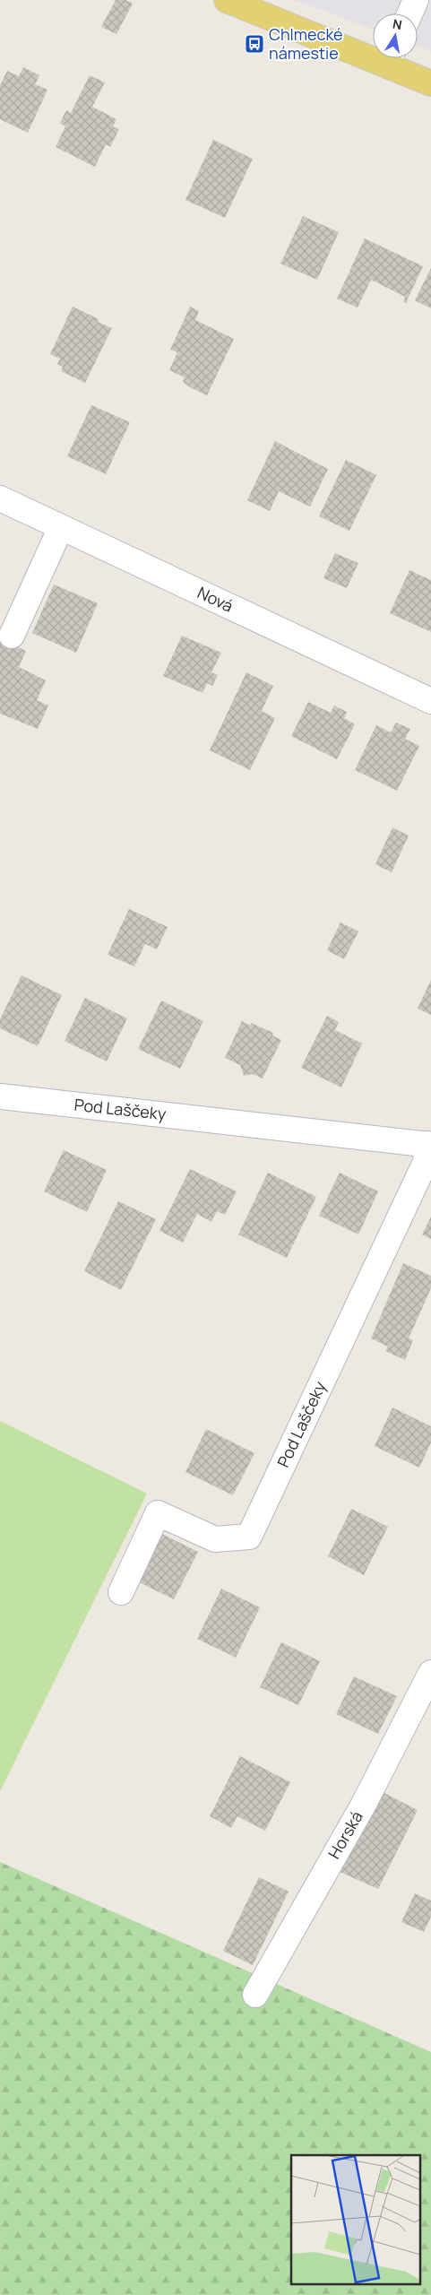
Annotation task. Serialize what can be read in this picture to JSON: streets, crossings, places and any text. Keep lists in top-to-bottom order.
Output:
{
  "streets": {
    "street": ["Nová", "Pod Laščeky", "Horská"]
  },
  "places": {
    "bus stop": ["Chlmecké námestie"]
  },
  "north": "top"
}
